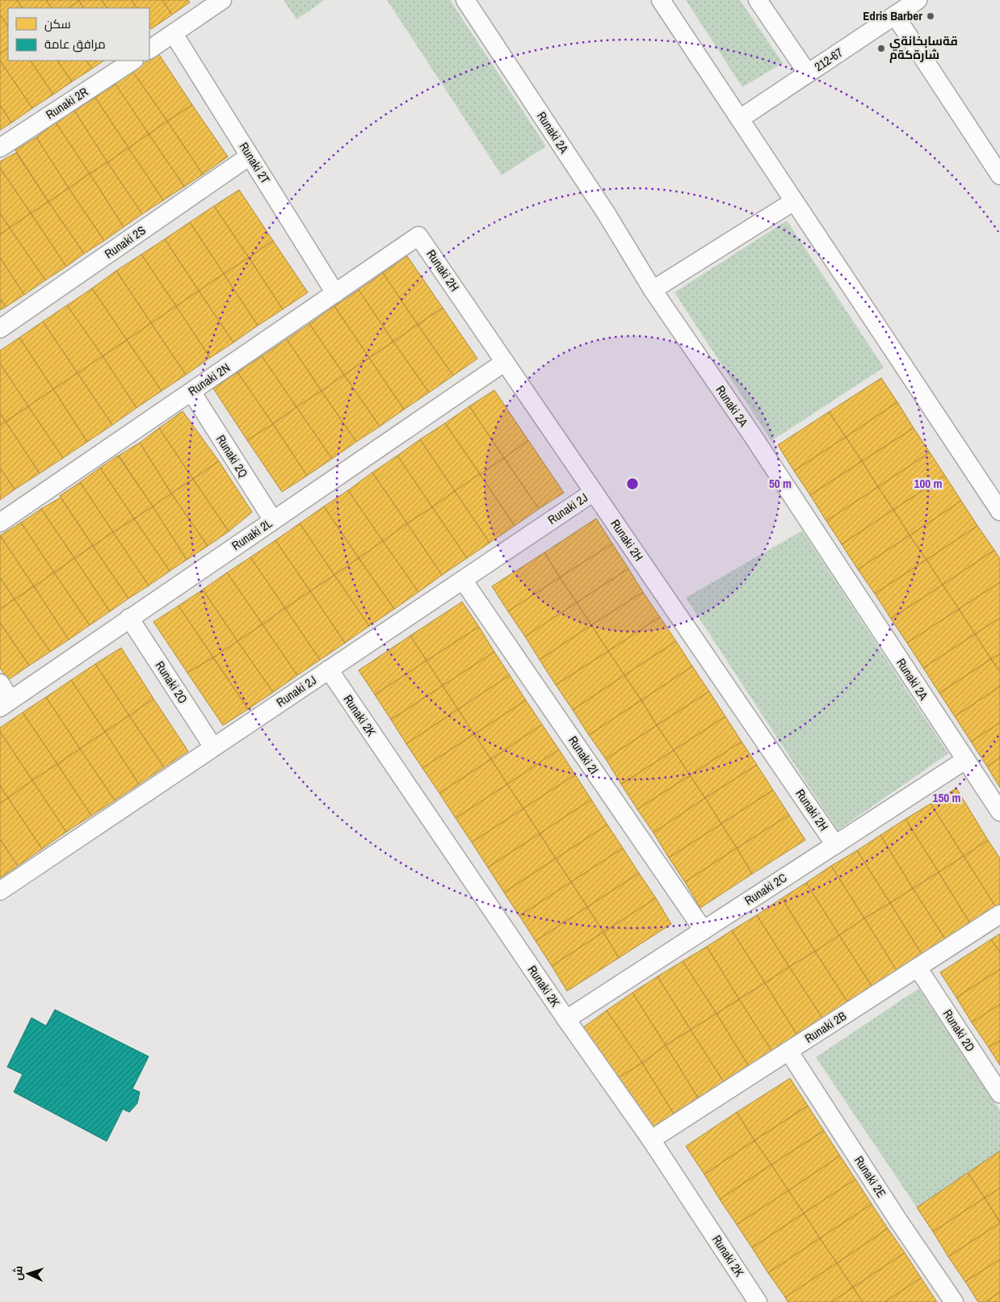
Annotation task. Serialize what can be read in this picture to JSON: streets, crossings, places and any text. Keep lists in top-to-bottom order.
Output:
{
  "streets": {
    "street": [
      "212-67",
      "Runaki 2R",
      "Runaki 2A",
      "Runaki 2T",
      "Runaki 2S",
      "Runaki 2H",
      "Runaki 2N",
      "Runaki 2Q",
      "Runaki 2J",
      "Runaki 2L",
      "Runaki 2O",
      "Runaki 2K",
      "Runaki 2I",
      "Runaki 2C",
      "Runaki 2B",
      "Runaki 2D",
      "Runaki 2E"
    ]
  },
  "crossings": [
    ["Runaki 2A", "Runaki 2C"],
    ["Runaki 2T", "Runaki 2S"],
    ["Runaki 2T", "Runaki 2N"],
    ["Runaki 2H", "Runaki 2N"],
    ["Runaki 2H", "Runaki 2J"],
    ["Runaki 2H", "Runaki 2L"],
    ["Runaki 2H", "Runaki 2C"],
    ["Runaki 2N", "Runaki 2Q"],
    ["Runaki 2Q", "Runaki 2L"],
    ["Runaki 2J", "Runaki 2O"],
    ["Runaki 2J", "Runaki 2K"],
    ["Runaki 2J", "Runaki 2I"],
    ["Runaki 2L", "Runaki 2O"],
    ["Runaki 2K", "Runaki 2C"],
    ["Runaki 2K", "Runaki 2B"],
    ["Runaki 2I", "Runaki 2C"],
    ["Runaki 2B", "Runaki 2D"],
    ["Runaki 2B", "Runaki 2E"]
  ],
  "places": ["Edris Barber", "قةسابخانةي شارةكةم"],
  "legend": ["سكن", "مرافق عامة"],
  "north": "left",
  "rings": ["50 m", "100 m", "150 m"]
}
